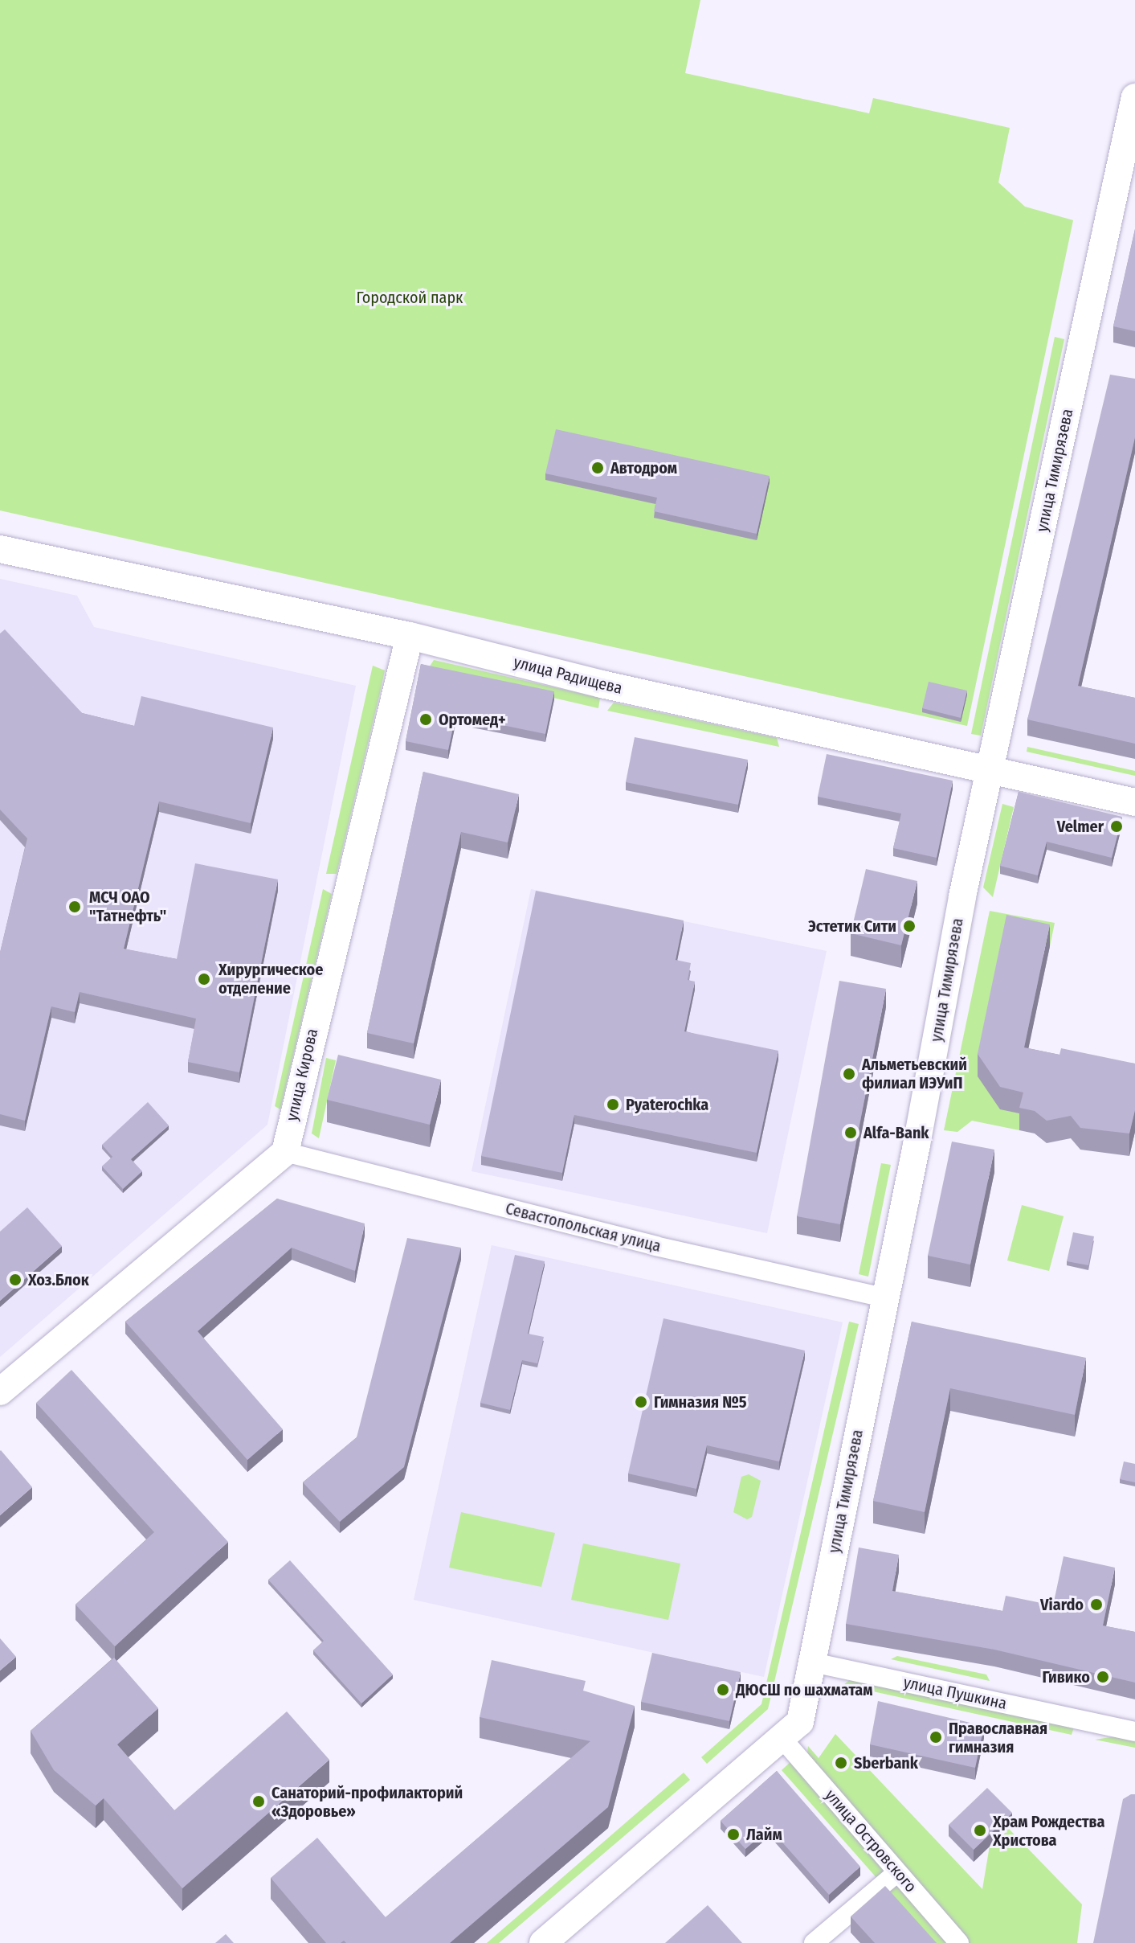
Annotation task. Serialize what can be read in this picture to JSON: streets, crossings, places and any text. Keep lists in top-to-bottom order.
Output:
{
  "streets": {
    "street": [
      "улица Тимирязева",
      "улица Радищева",
      "улица Кирова",
      "Севастопольская улица",
      "улица Пушкина",
      "улица Островского"
    ]
  },
  "crossings": [
    ["улица Тимирязева", "улица Радищева"],
    ["улица Тимирязева", "Севастопольская улица"],
    ["улица Тимирязева", "улица Пушкина"],
    ["улица Тимирязева", "улица Островского"],
    ["улица Радищева", "улица Кирова"],
    ["улица Кирова", "Севастопольская улица"]
  ],
  "parks": ["Городской парк"],
  "places": [
    "Автодром",
    "Ортомед+",
    "Velmer",
    "МСЧ ОАО \"Татнефть\"",
    "Эстетик Сити",
    "Хирургическое отделение",
    "Альметьевский филиал ИЭУиП",
    "Pyaterochka",
    "Alfa-Bank",
    "Хоз.Блок",
    "Гимназия №5",
    "Viardo",
    "Гивико",
    "ДЮСШ по шахматам",
    "Православная гимназия",
    "Sberbank",
    "Санаторий-профилакторий «Здоровье»",
    "Храм Рождества Христова",
    "Лайм"
  ]
}
